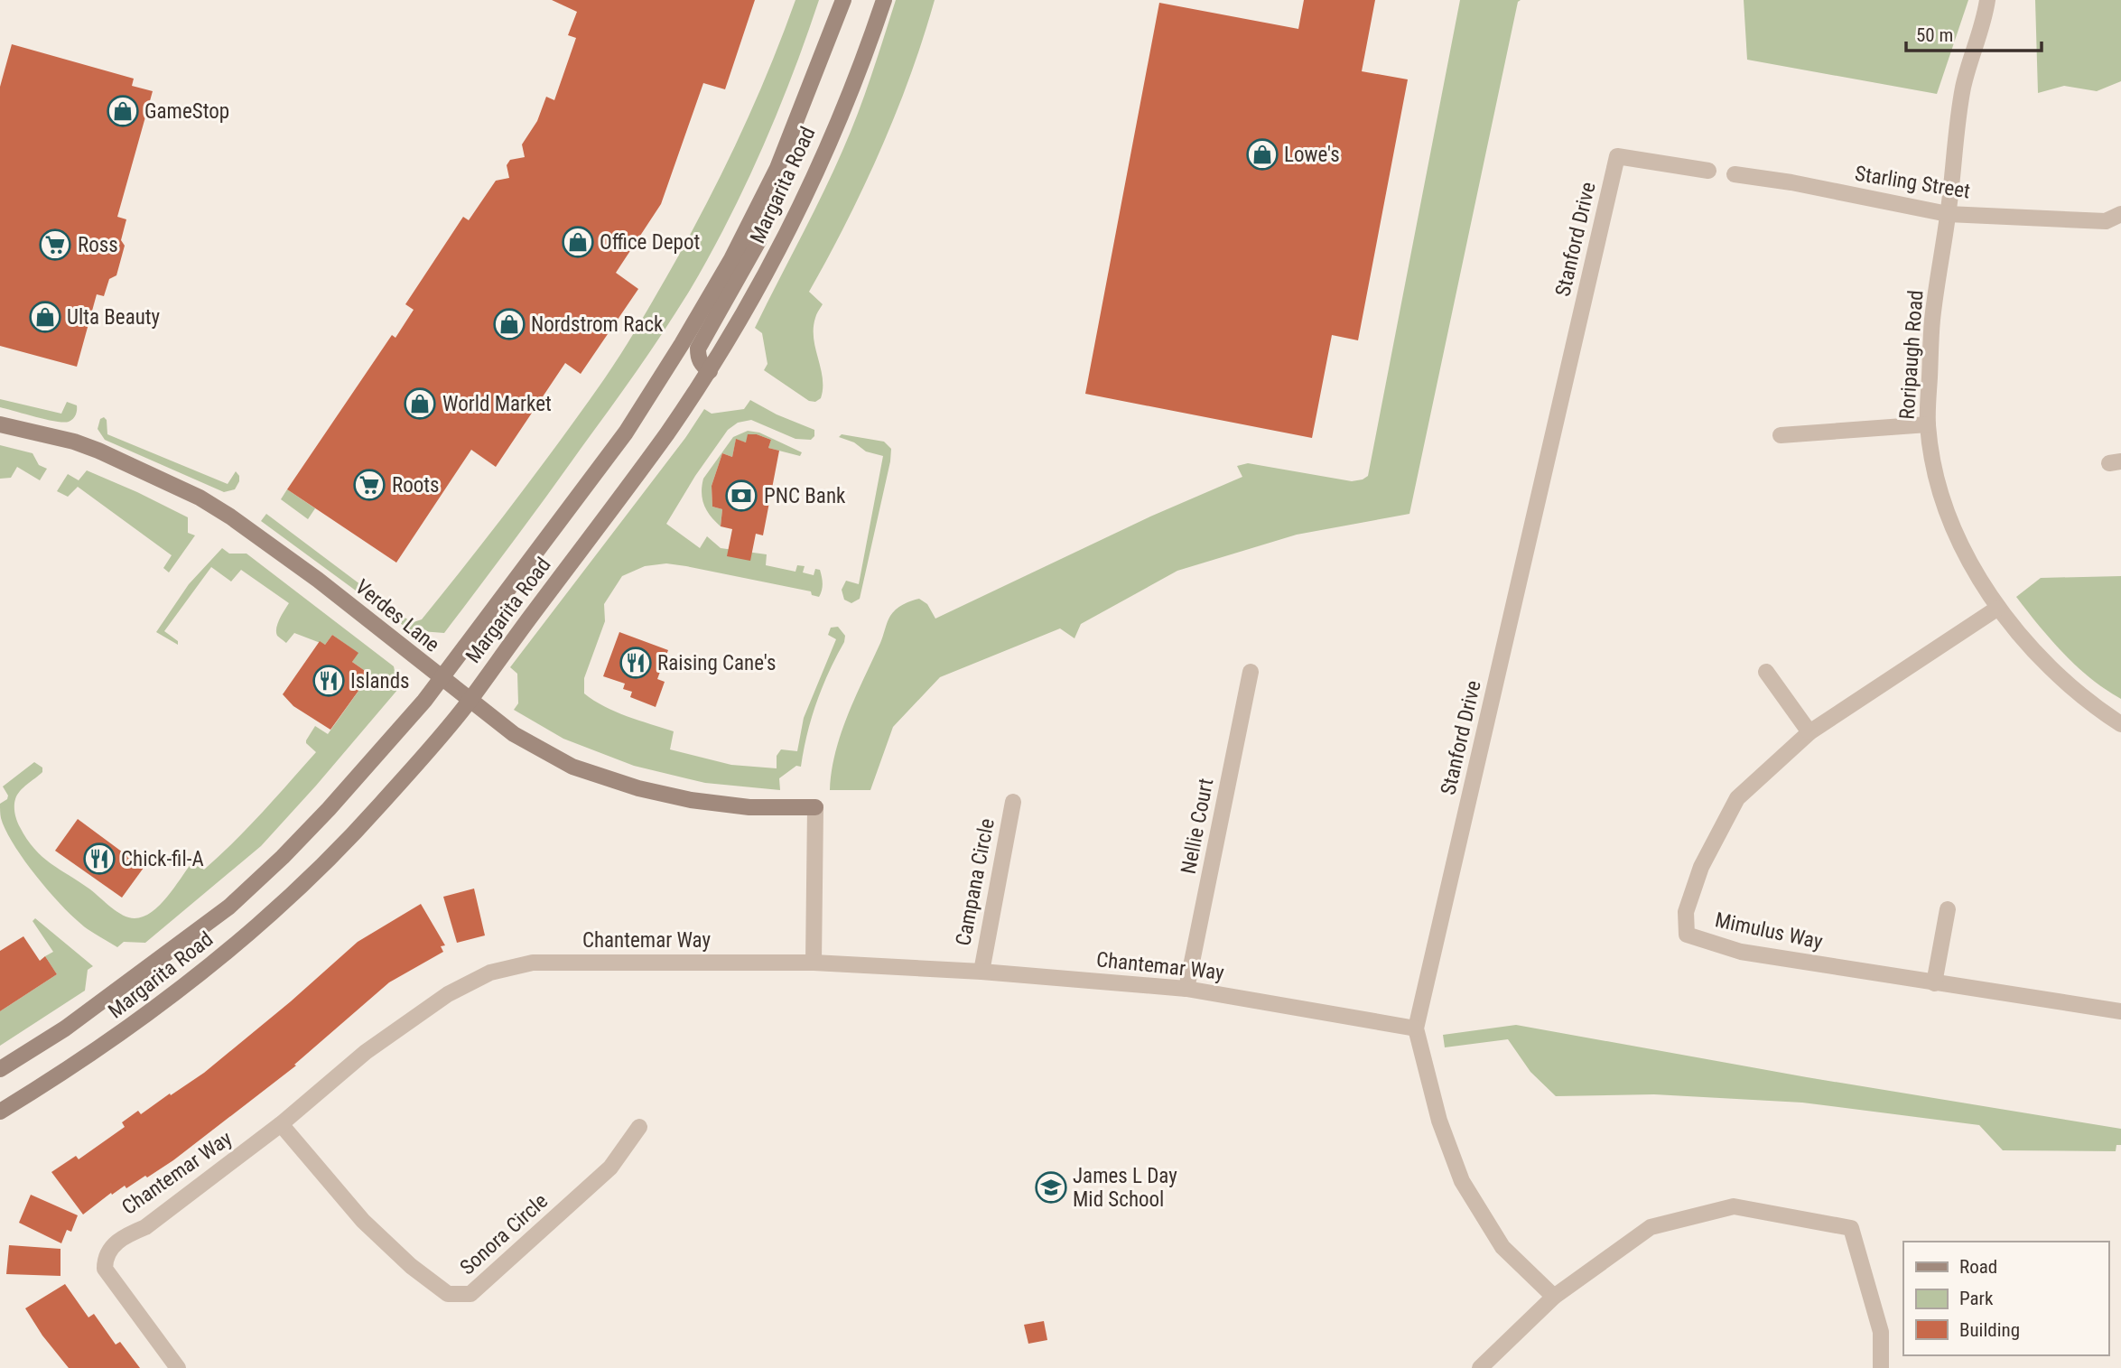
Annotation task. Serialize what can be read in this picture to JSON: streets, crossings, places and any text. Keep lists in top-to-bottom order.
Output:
{
  "streets": {
    "main road": ["Margarita Road", "Verdes Lane"],
    "street": [
      "Starling Street",
      "Stanford Drive",
      "Roripaugh Road",
      "Nellie Court",
      "Campana Circle",
      "Mimulus Way",
      "Chantemar Way",
      "Sonora Circle"
    ]
  },
  "crossings": [
    ["Starling Street", "Roripaugh Road"],
    ["Margarita Road", "Verdes Lane"],
    ["Stanford Drive", "Chantemar Way"],
    ["Roripaugh Road", "Mimulus Way"],
    ["Nellie Court", "Chantemar Way"],
    ["Campana Circle", "Chantemar Way"],
    ["Chantemar Way", "Sonora Circle"]
  ],
  "places": {
    "shop": [
      "GameStop",
      "Lowe's",
      "Office Depot",
      "Ulta Beauty",
      "Nordstrom Rack",
      "World Market"
    ],
    "supermarket": ["Ross", "Roots"],
    "bank": ["PNC Bank"],
    "restaurant": ["Raising Cane's", "Islands", "Chick-fil-A"],
    "school or university": ["James L Day Mid School"]
  },
  "legend": ["Road", "Park", "Building"],
  "scale_bar": "50 m"
}
